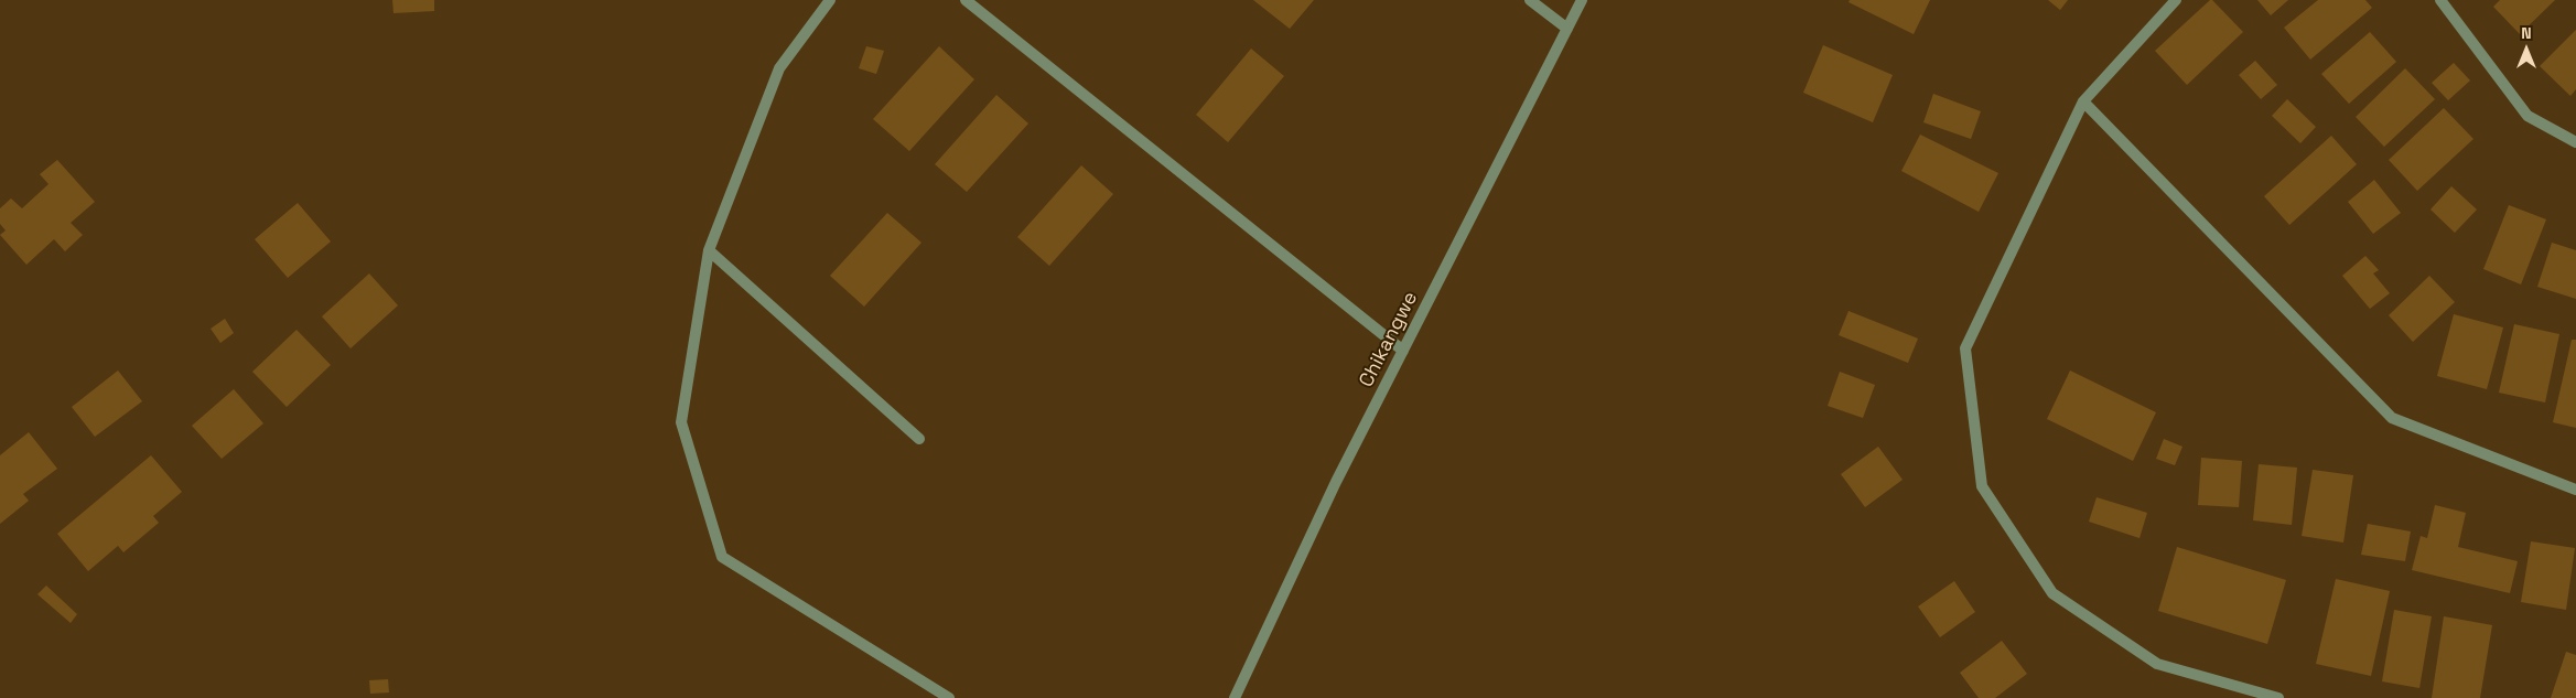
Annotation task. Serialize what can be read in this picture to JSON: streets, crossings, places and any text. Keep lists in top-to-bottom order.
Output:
{
  "streets": {
    "street": ["Chikangwe"]
  },
  "north": "top"
}
